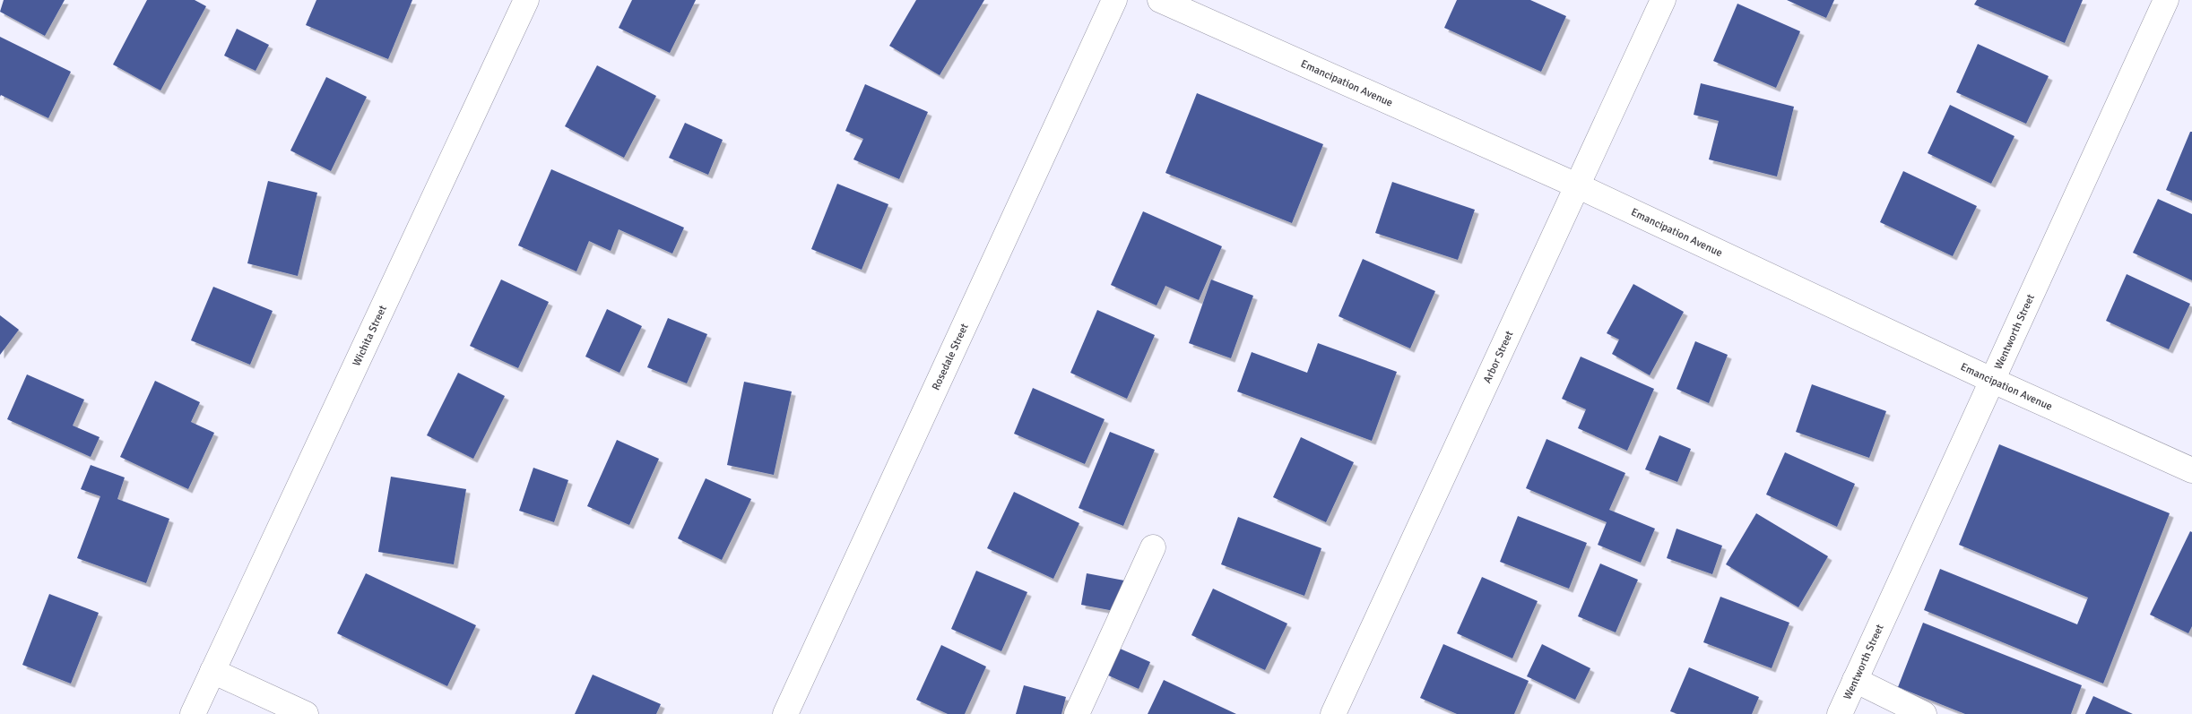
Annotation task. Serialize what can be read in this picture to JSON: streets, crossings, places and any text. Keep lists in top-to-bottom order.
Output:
{
  "streets": {
    "street": [
      "Emancipation Avenue",
      "Wentworth Street",
      "Wichita Street",
      "Rosedale Street",
      "Arbor Street"
    ]
  },
  "crossings": [
    ["Emancipation Avenue", "Wentworth Street"],
    ["Emancipation Avenue", "Arbor Street"]
  ]
}
